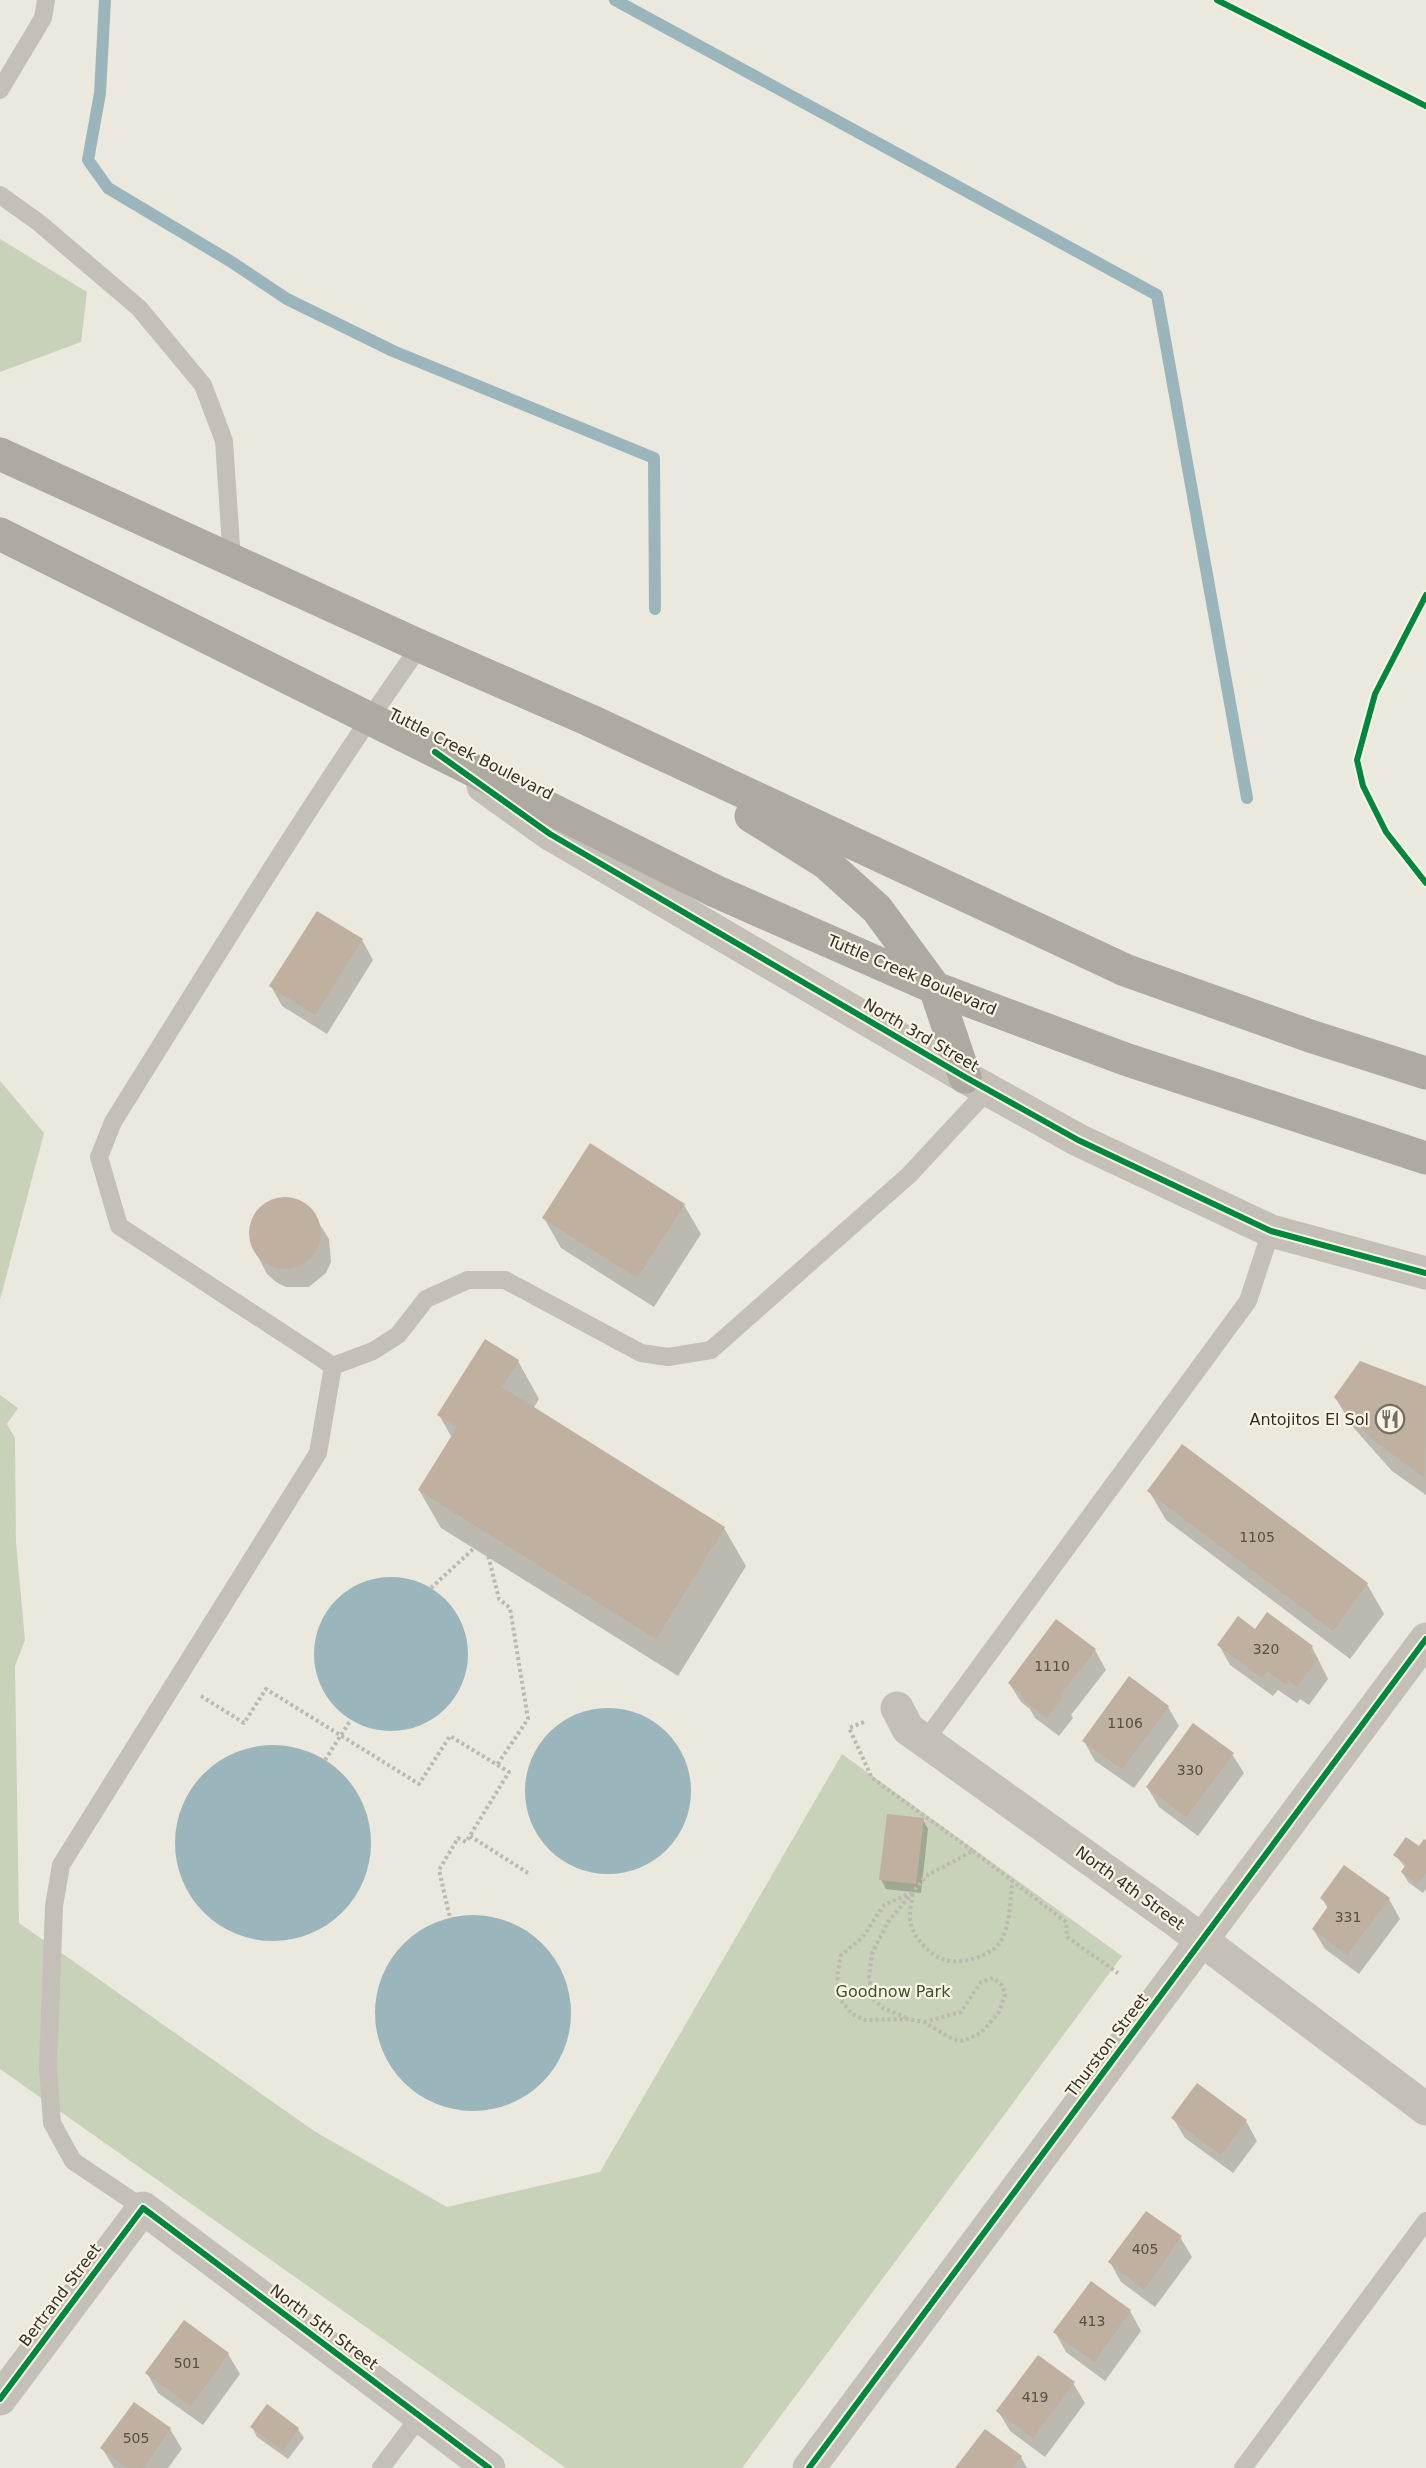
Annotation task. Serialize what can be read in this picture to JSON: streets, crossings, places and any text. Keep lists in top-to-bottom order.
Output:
{
  "streets": {
    "highway": ["Tuttle Creek Boulevard"],
    "street": [
      "North 3rd Street",
      "North 4th Street",
      "Thurston Street",
      "Bertrand Street",
      "North 5th Street"
    ]
  },
  "crossings": [
    ["Tuttle Creek Boulevard", "North 3rd Street"],
    ["North 4th Street", "Thurston Street"],
    ["Bertrand Street", "North 5th Street"]
  ],
  "parks": ["Goodnow Park"],
  "places": {
    "restaurant": ["Antojitos El Sol"]
  },
  "house_numbers": [
    "1105",
    "320",
    "1110",
    "1106",
    "330",
    "331",
    "405",
    "413",
    "501",
    "419",
    "505"
  ]
}
